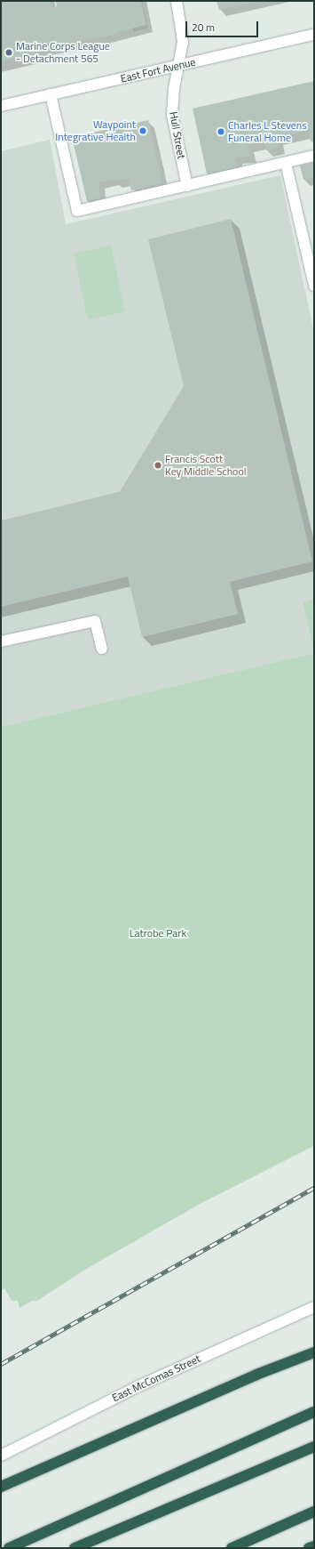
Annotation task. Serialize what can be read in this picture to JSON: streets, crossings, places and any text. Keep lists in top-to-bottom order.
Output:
{
  "streets": {
    "street": ["East Fort Avenue", "Hull Street", "East McComas Street"]
  },
  "crossings": [
    ["East Fort Avenue", "Hull Street"]
  ],
  "parks": ["Latrobe Park"],
  "places": [
    "Marine Corps League - Detachment 565",
    "Waypoint Integrative Health",
    "Charles L Stevens Funeral Home",
    "Francis Scott Key Middle School"
  ],
  "scale_bar": "20 m"
}
